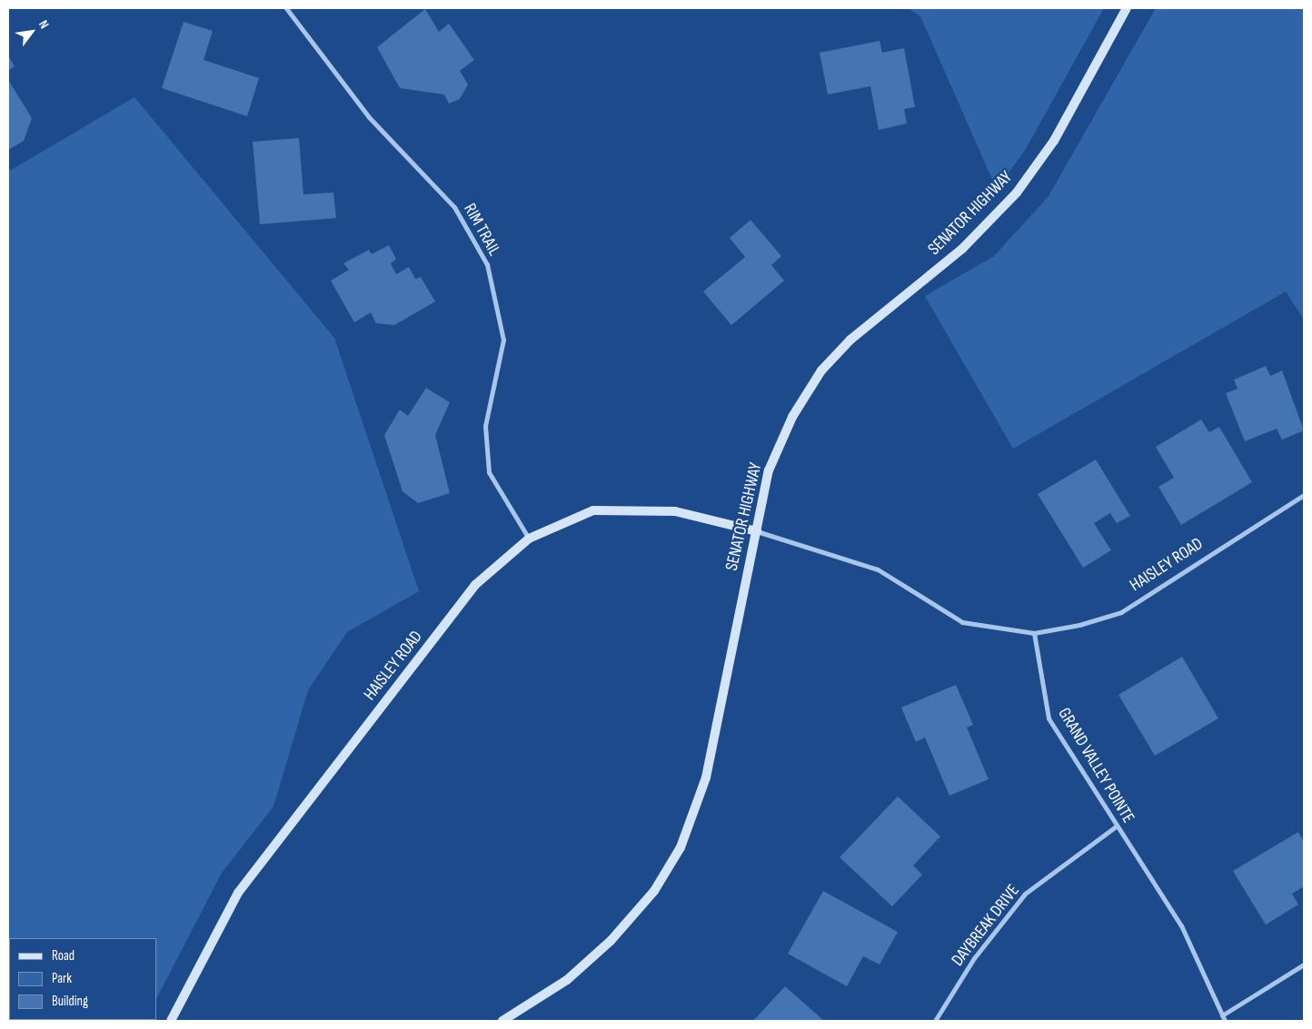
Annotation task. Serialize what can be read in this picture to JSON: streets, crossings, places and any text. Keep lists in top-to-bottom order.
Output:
{
  "streets": {
    "street": [
      "SENATOR HIGHWAY",
      "RIM TRAIL",
      "HAISLEY ROAD",
      "GRAND VALLEY POINTE",
      "DAYBREAK DRIVE"
    ]
  },
  "crossings": [
    ["SENATOR HIGHWAY", "HAISLEY ROAD"],
    ["RIM TRAIL", "HAISLEY ROAD"],
    ["HAISLEY ROAD", "GRAND VALLEY POINTE"],
    ["GRAND VALLEY POINTE", "DAYBREAK DRIVE"]
  ],
  "legend": ["Road", "Park", "Building"],
  "north": "top right"
}
